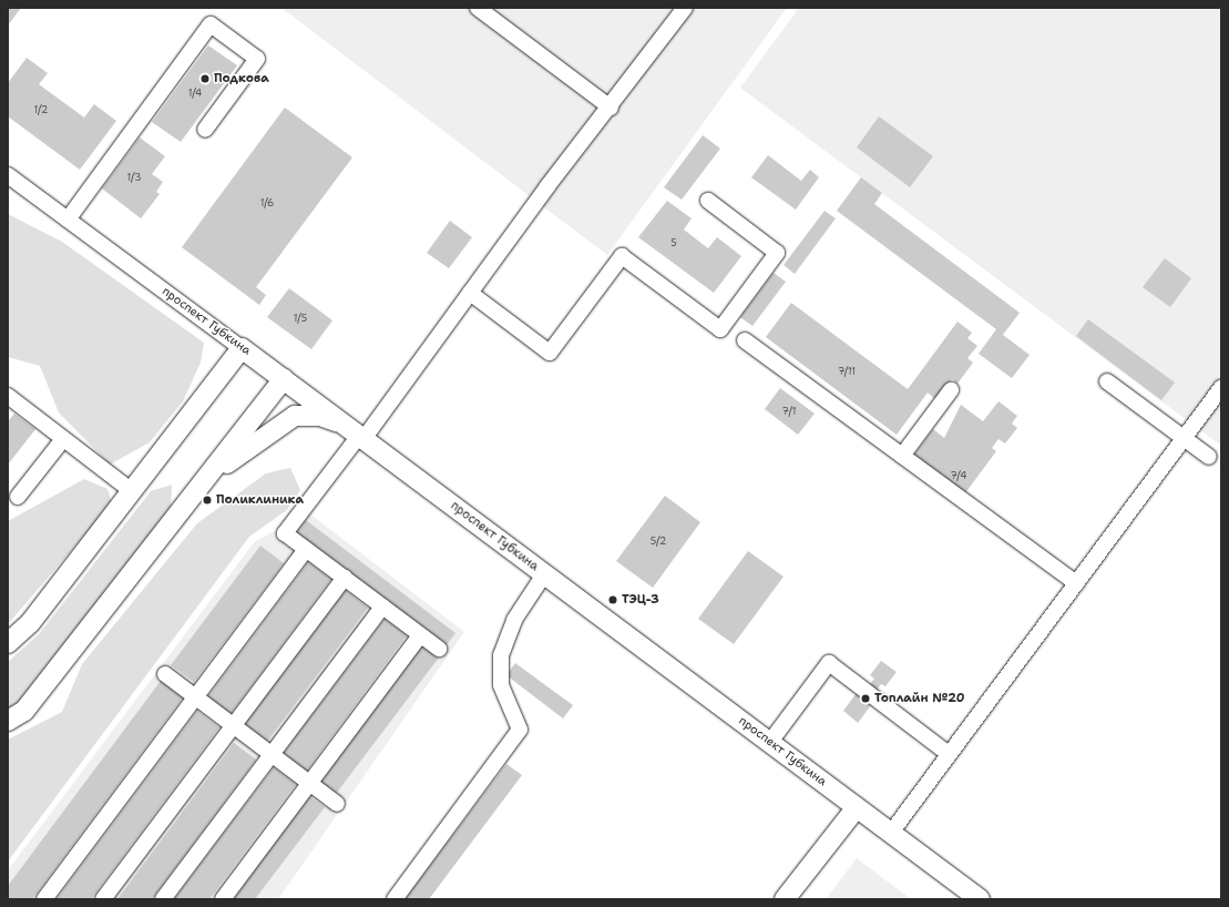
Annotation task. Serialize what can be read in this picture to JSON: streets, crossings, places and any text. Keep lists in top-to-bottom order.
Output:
{
  "streets": {
    "main road": ["проспект Губкина"]
  },
  "places": [
    "Подкова",
    "Поликлиника",
    "ТЭЦ-3",
    "Топлайн №20"
  ],
  "house_numbers": [
    "1/4",
    "1/2",
    "1/3",
    "1/6",
    "5",
    "1/5",
    "7/11",
    "7/1",
    "7/4",
    "5/2"
  ]
}
